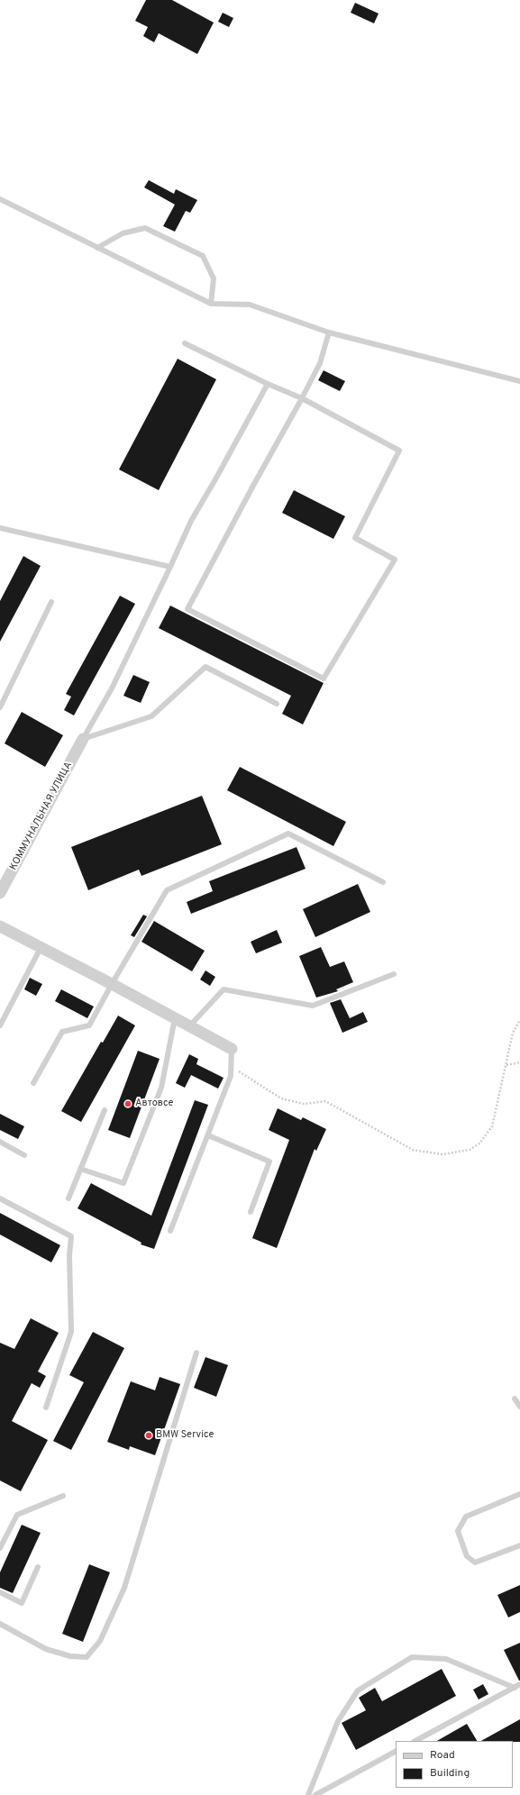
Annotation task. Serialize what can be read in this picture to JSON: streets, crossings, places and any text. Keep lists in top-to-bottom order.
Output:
{
  "streets": {
    "street": ["КОММУНАЛЬНАЯ УЛИЦА"]
  },
  "places": ["Автовсе", "BMW Service"],
  "legend": ["Road", "Building"]
}
